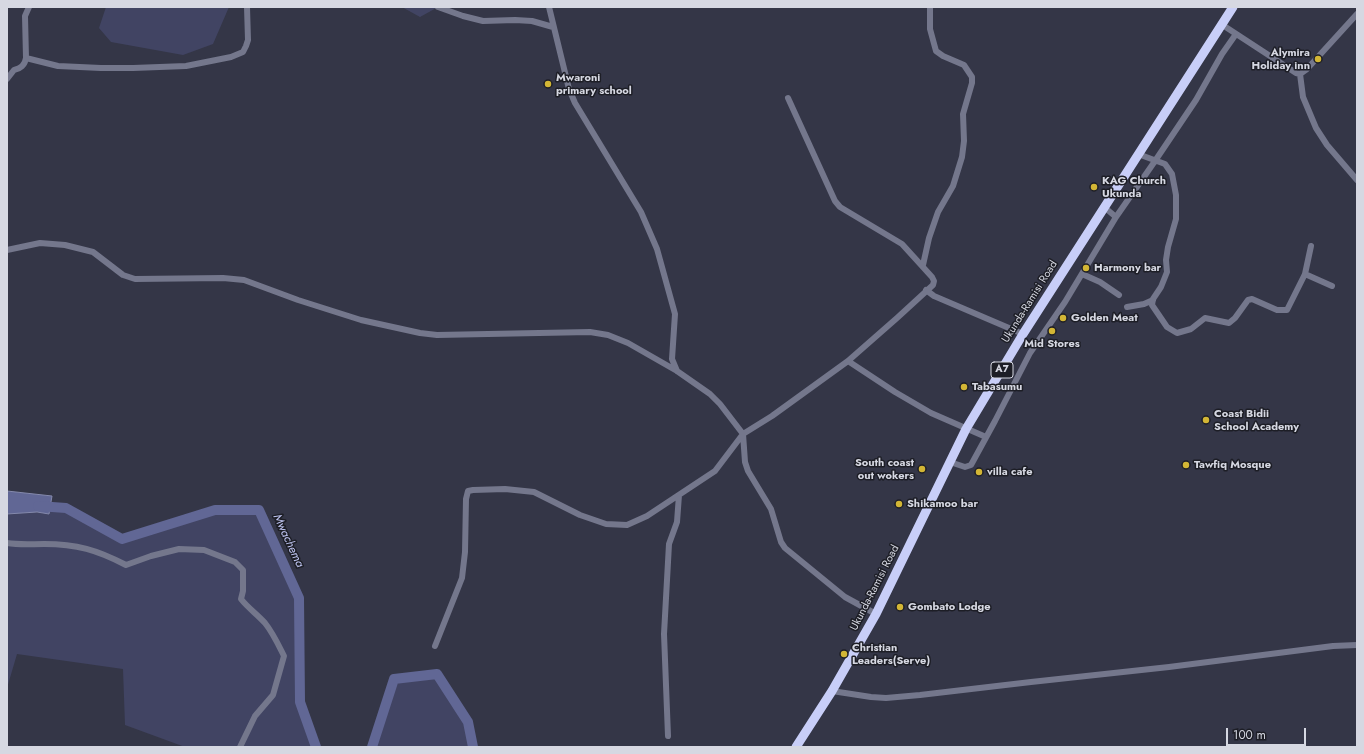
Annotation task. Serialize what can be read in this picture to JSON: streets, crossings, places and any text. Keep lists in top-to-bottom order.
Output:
{
  "streets": {
    "highway": ["Ukunda-Ramisi Road", "A7"]
  },
  "water": ["Mwachema"],
  "places": [
    "Alymira Holiday inn",
    "Mwaroni primary school",
    "KAG Church Ukunda",
    "Harmony bar",
    "Golden Meat",
    "Mid Stores",
    "Tabasumu",
    "Coast Bidii School Academy",
    "Tawfiq Mosque",
    "South coast out wokers",
    "villa cafe",
    "Shikamoo bar",
    "Gombato Lodge",
    "Christian Leaders(Serve)"
  ],
  "scale_bar": "100 m"
}
